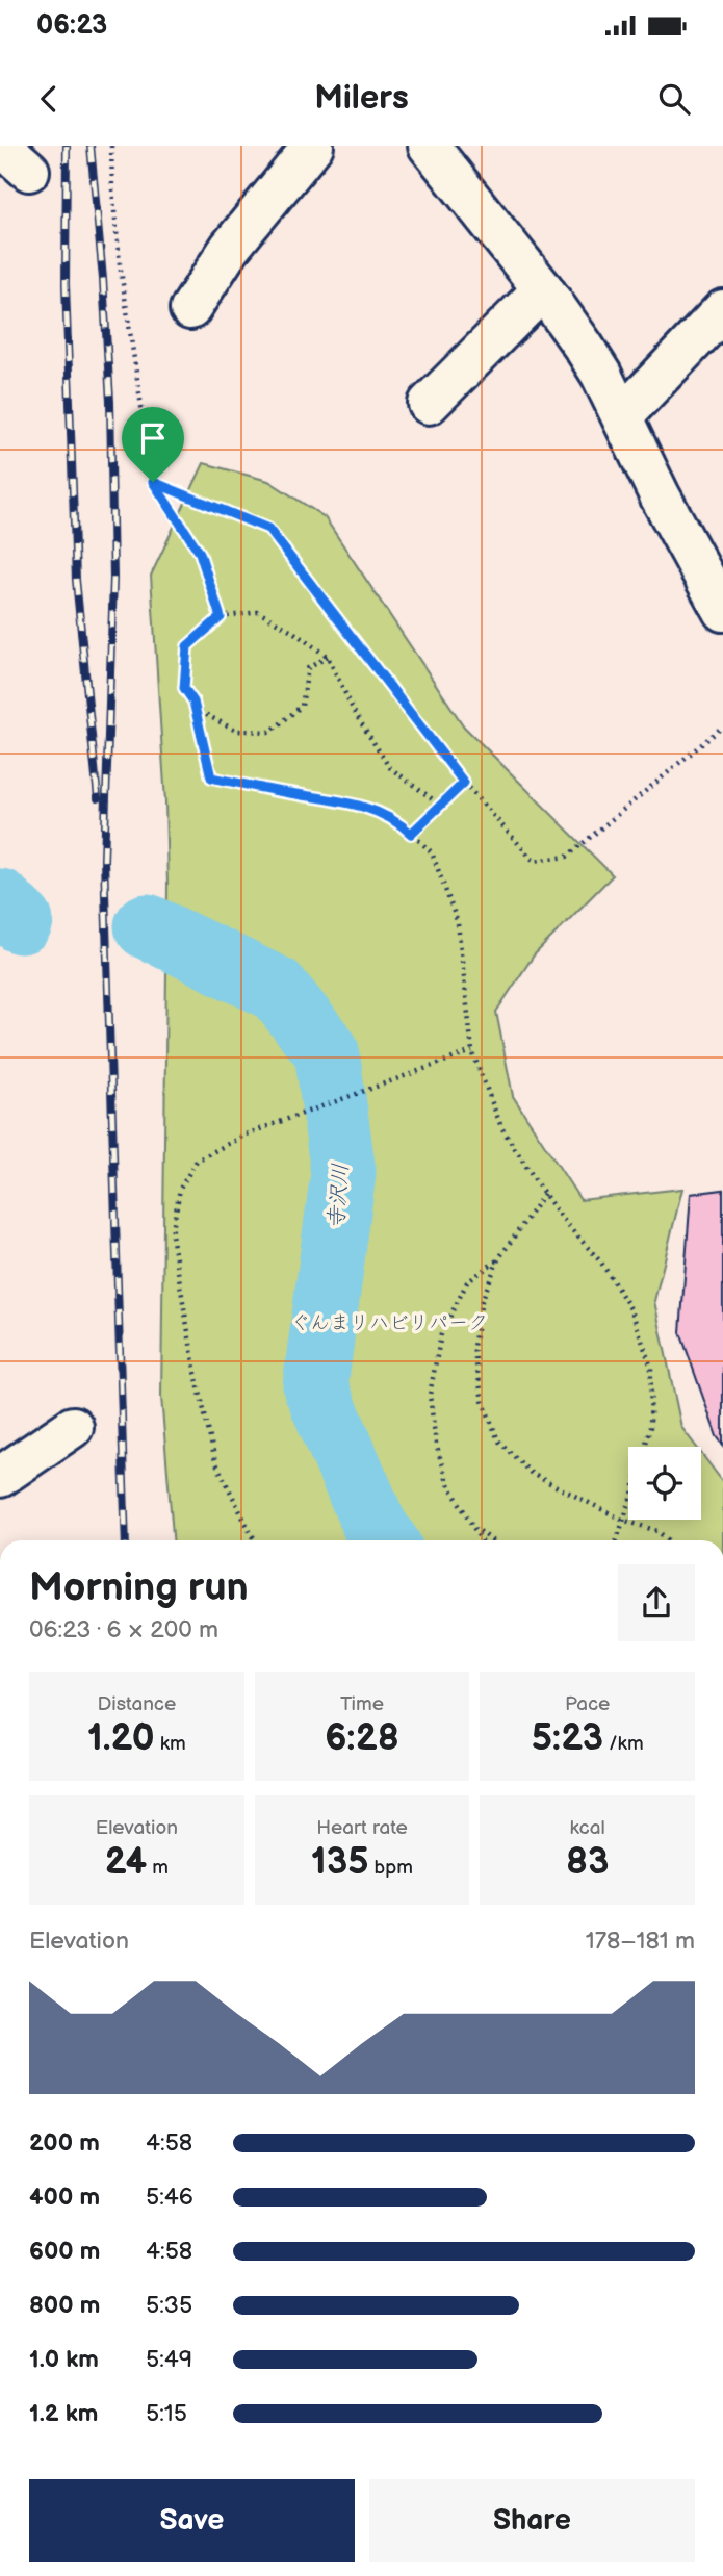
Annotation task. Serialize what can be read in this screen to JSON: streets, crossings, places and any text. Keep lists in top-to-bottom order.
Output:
{
  "water": ["寺沢川"],
  "parks": ["ぐんまリハビリパーク"],
  "page": {
    "status": "06:23",
    "header": "Milers",
    "heading": ["Morning run", "06:23 · 6 × 200 m"],
    "stats": [
      ["Distance", "1.20 km"],
      ["Time", "6:28"],
      ["Pace", "5:23 /km"],
      ["Elevation", "24 m"],
      ["Heart rate", "135 bpm"],
      ["kcal", "83"]
    ],
    "chart": ["Elevation", "178–181 m"],
    "list": [
      {
        "name": "200 m",
        "note": "4:58"
      },
      {
        "name": "400 m",
        "note": "5:46"
      },
      {
        "name": "600 m",
        "note": "4:58"
      },
      {
        "name": "800 m",
        "note": "5:35"
      },
      {
        "name": "1.0 km",
        "note": "5:49"
      },
      {
        "name": "1.2 km",
        "note": "5:15"
      }
    ],
    "buttons": ["Save", "Share"]
  }
}
